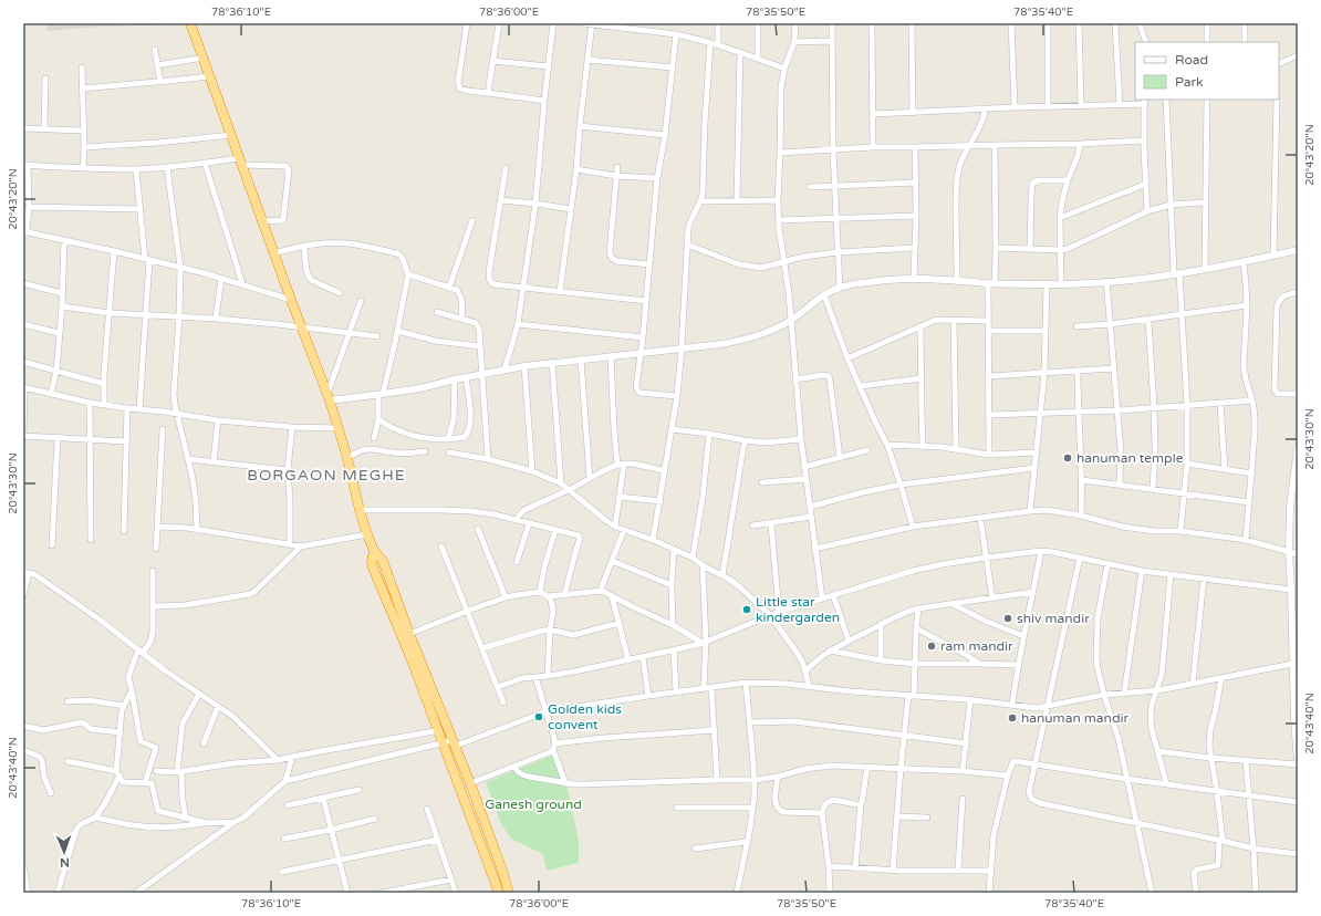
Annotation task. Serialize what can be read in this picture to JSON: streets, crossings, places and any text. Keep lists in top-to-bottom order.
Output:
{
  "districts": ["BORGAON MEGHE"],
  "parks": ["Ganesh ground"],
  "places": [
    "hanuman temple",
    "Little star kindergarden",
    "shiv mandir",
    "ram mandir",
    "Golden kids convent",
    "hanuman mandir"
  ],
  "legend": ["Road", "Park"],
  "north": "bottom",
  "coordinates": [
    "78°36'10\"E",
    "78°36'00\"E",
    "78°35'50\"E",
    "78°35'40\"E",
    "20°43'20\"N",
    "20°43'30\"N",
    "20°43'40\"N"
  ]
}
